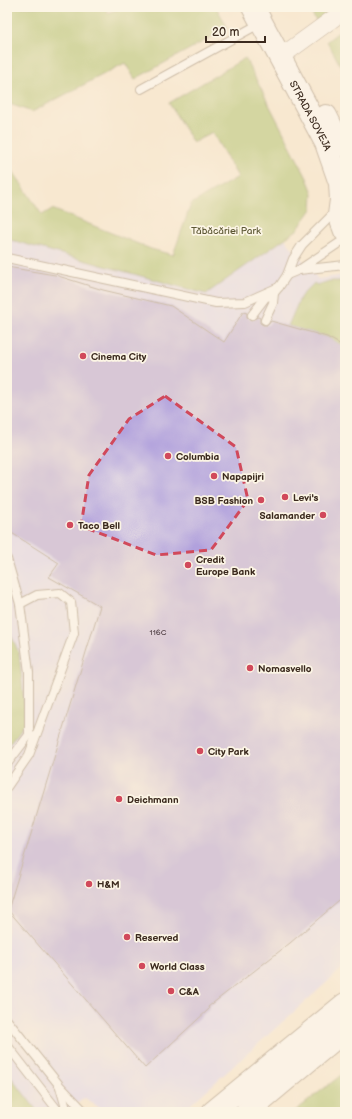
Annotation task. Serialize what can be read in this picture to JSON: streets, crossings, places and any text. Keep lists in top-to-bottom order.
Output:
{
  "streets": {
    "main road": ["STRADA SOVEJA"]
  },
  "parks": ["Tăbăcăriei Park"],
  "places": [
    "Cinema City",
    "Columbia",
    "Napapijri",
    "Levi's",
    "BSB Fashion",
    "Salamander",
    "Taco Bell",
    "Credit Europe Bank",
    "Nomasvello",
    "City Park",
    "Deichmann",
    "H&M",
    "Reserved",
    "World Class",
    "C&A"
  ],
  "house_numbers": ["116C"],
  "scale_bar": "20 m"
}
